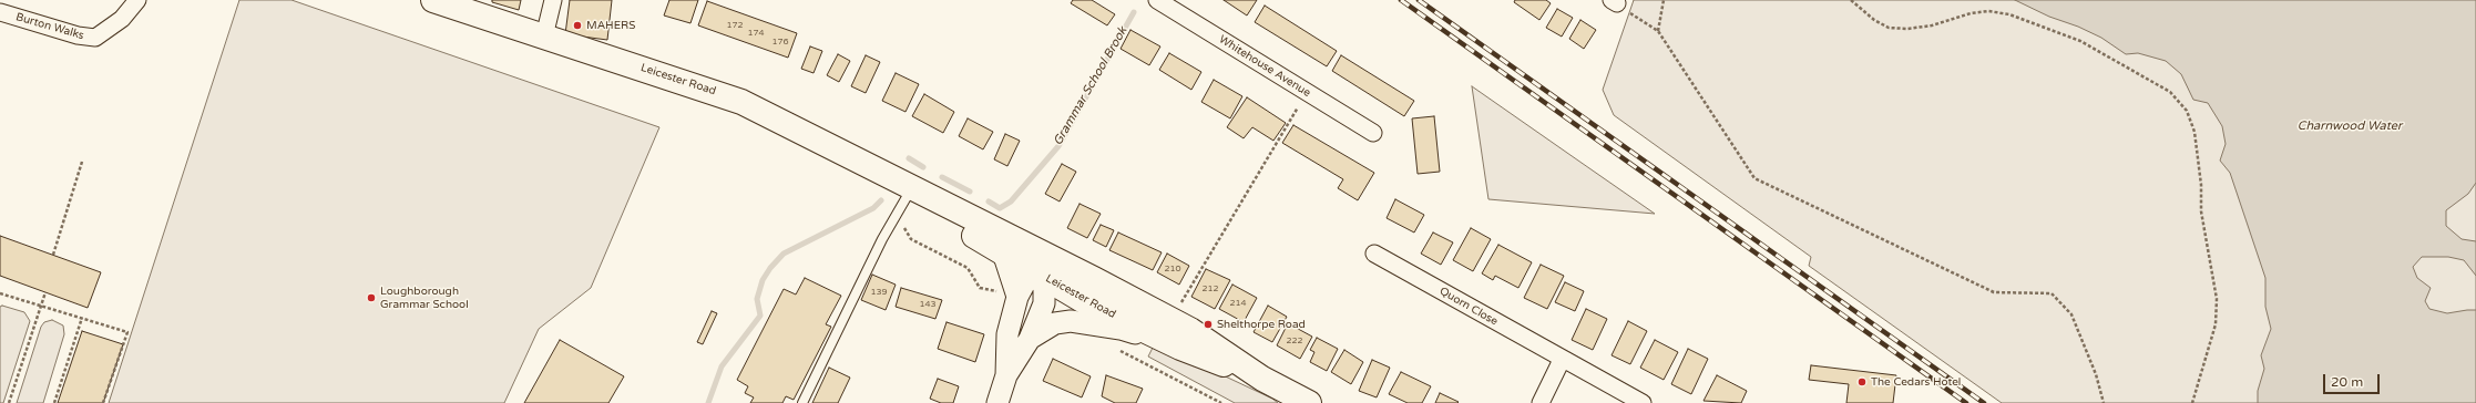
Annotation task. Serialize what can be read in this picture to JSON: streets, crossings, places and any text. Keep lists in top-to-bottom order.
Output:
{
  "streets": {
    "highway": ["Leicester Road"],
    "street": ["Burton Walks", "Whitehouse Avenue", "Quorn Close"]
  },
  "water": ["Grammar School Brook", "Charnwood Water"],
  "places": [
    "MAHERS",
    "Loughborough Grammar School",
    "Shelthorpe Road",
    "The Cedars Hotel"
  ],
  "house_numbers": [
    "172",
    "174",
    "176",
    "210",
    "212",
    "139",
    "214",
    "143",
    "222"
  ],
  "scale_bar": "20 m"
}
